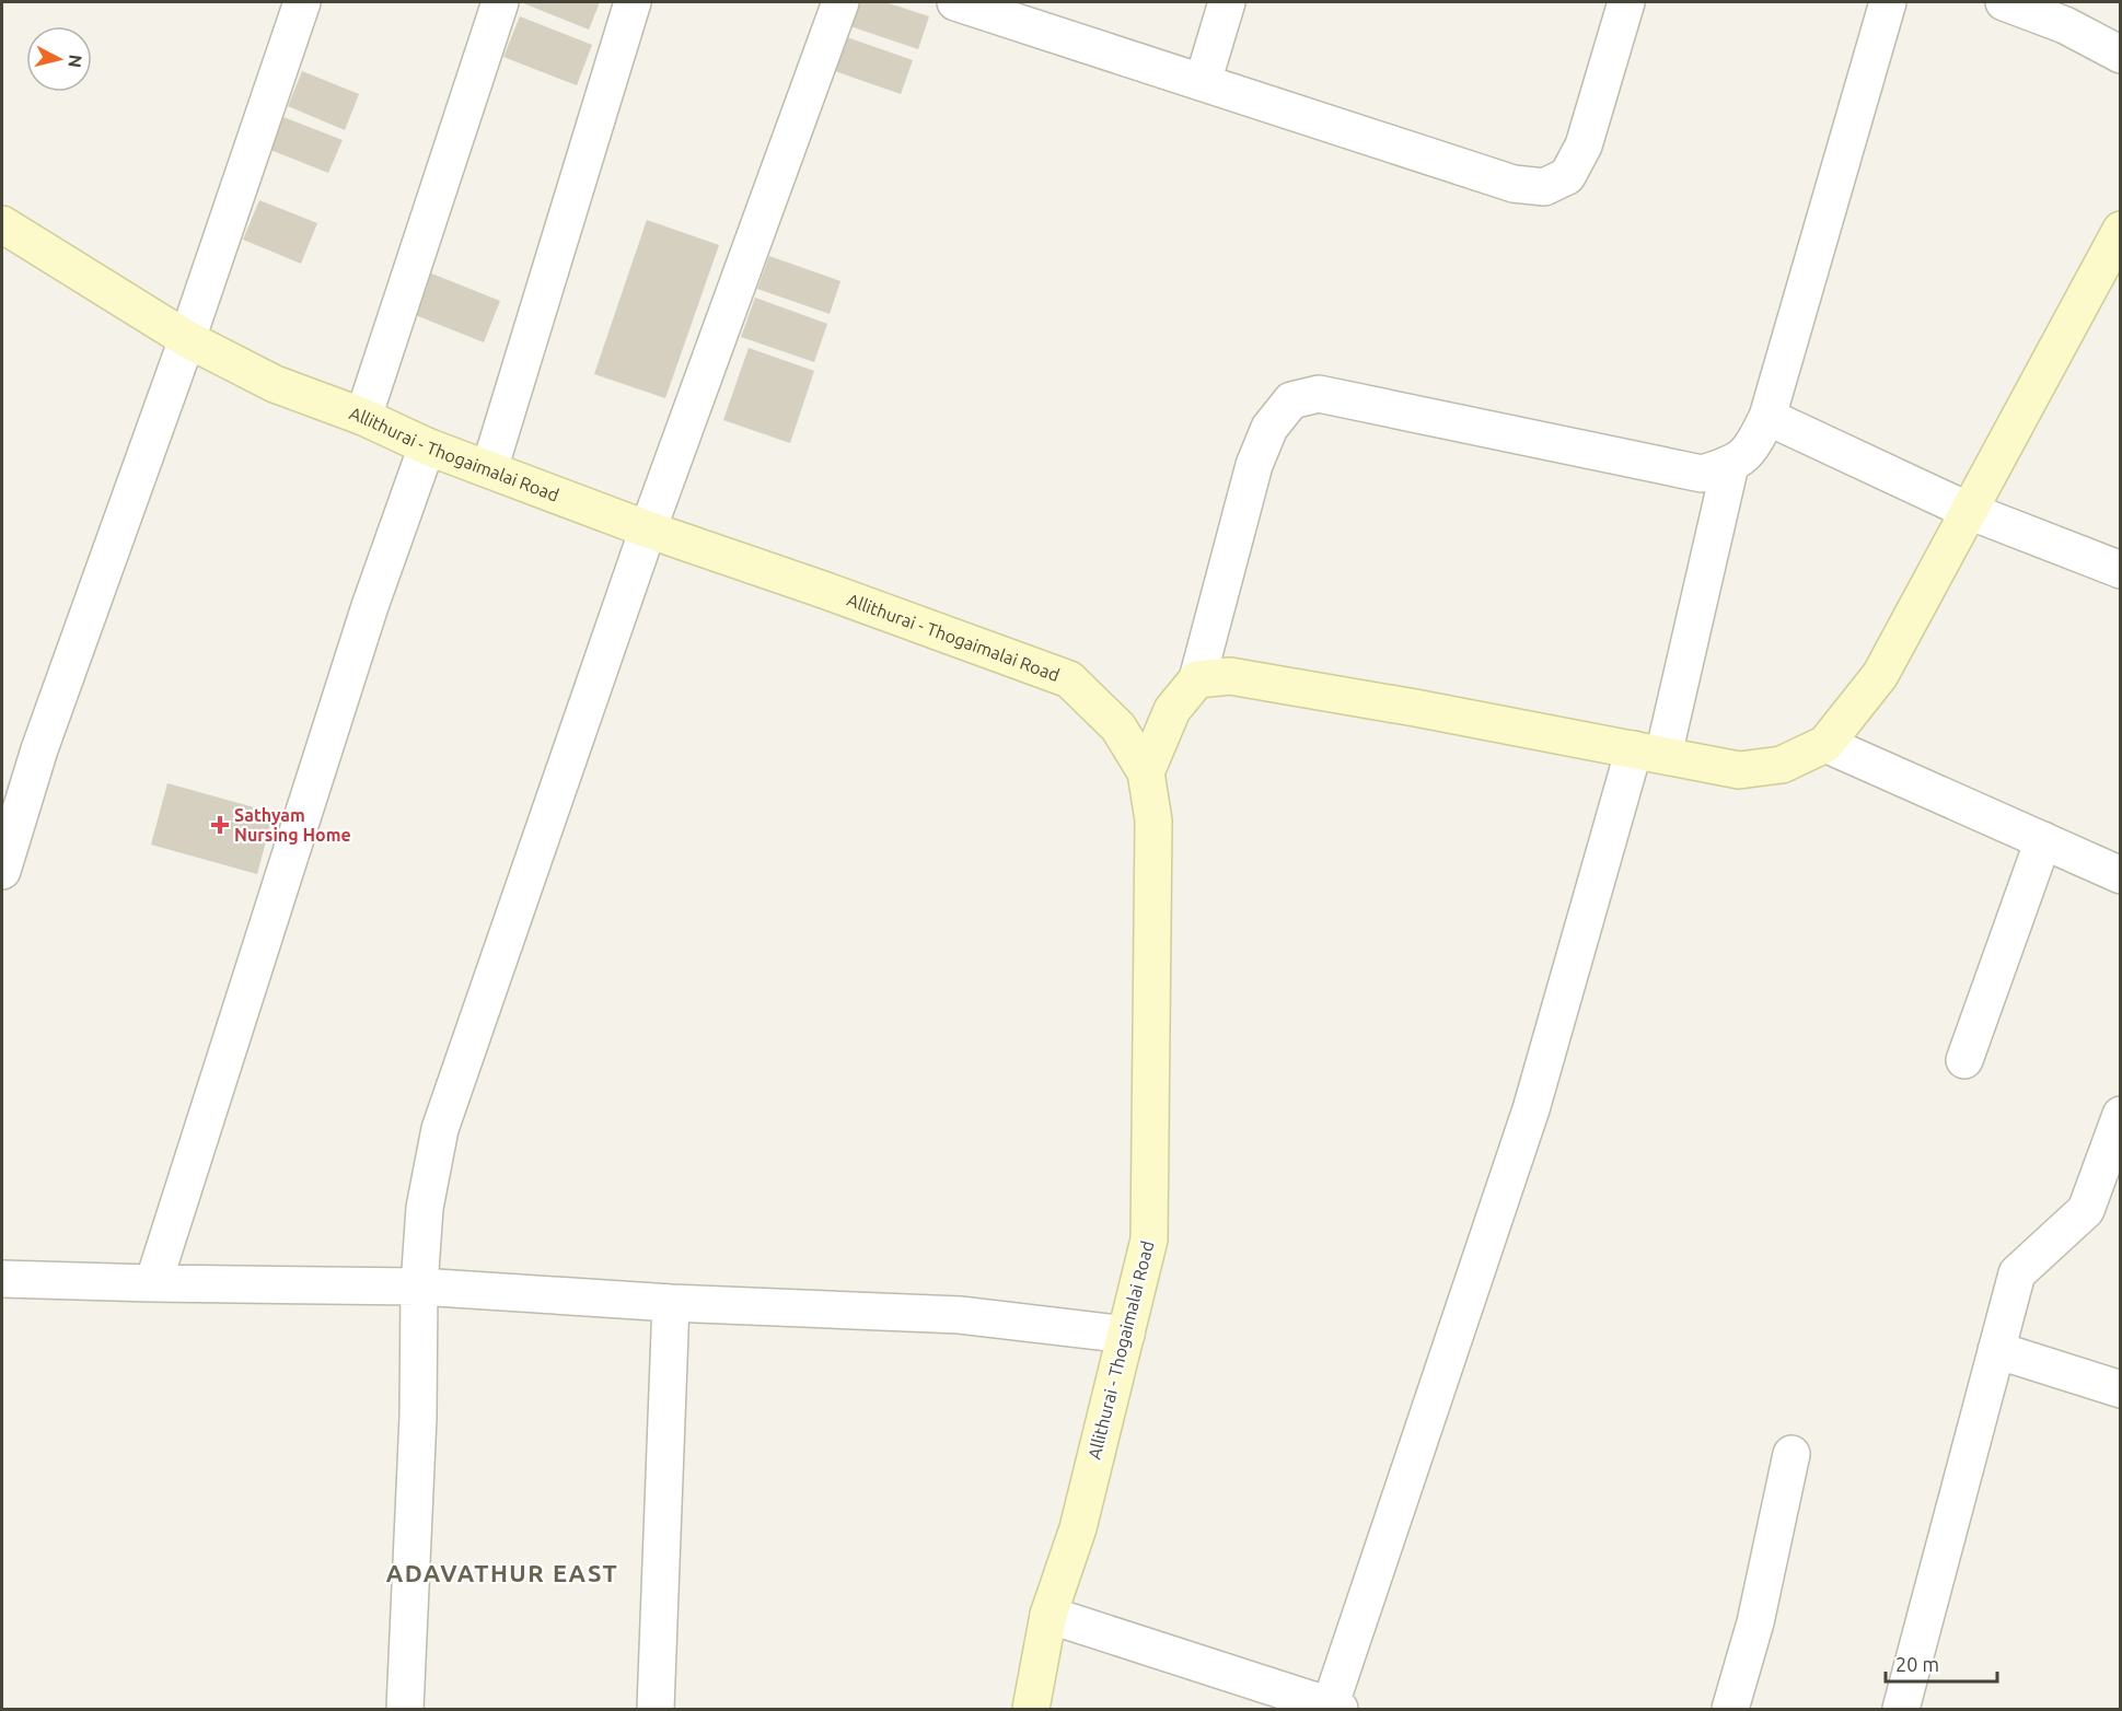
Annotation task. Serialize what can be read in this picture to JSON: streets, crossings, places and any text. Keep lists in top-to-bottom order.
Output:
{
  "streets": {
    "main road": ["Allithurai - Thogaimalai Road"]
  },
  "districts": ["ADAVATHUR EAST"],
  "places": {
    "health": ["Sathyam Nursing Home"]
  },
  "scale_bar": "20 m",
  "north": "right"
}
